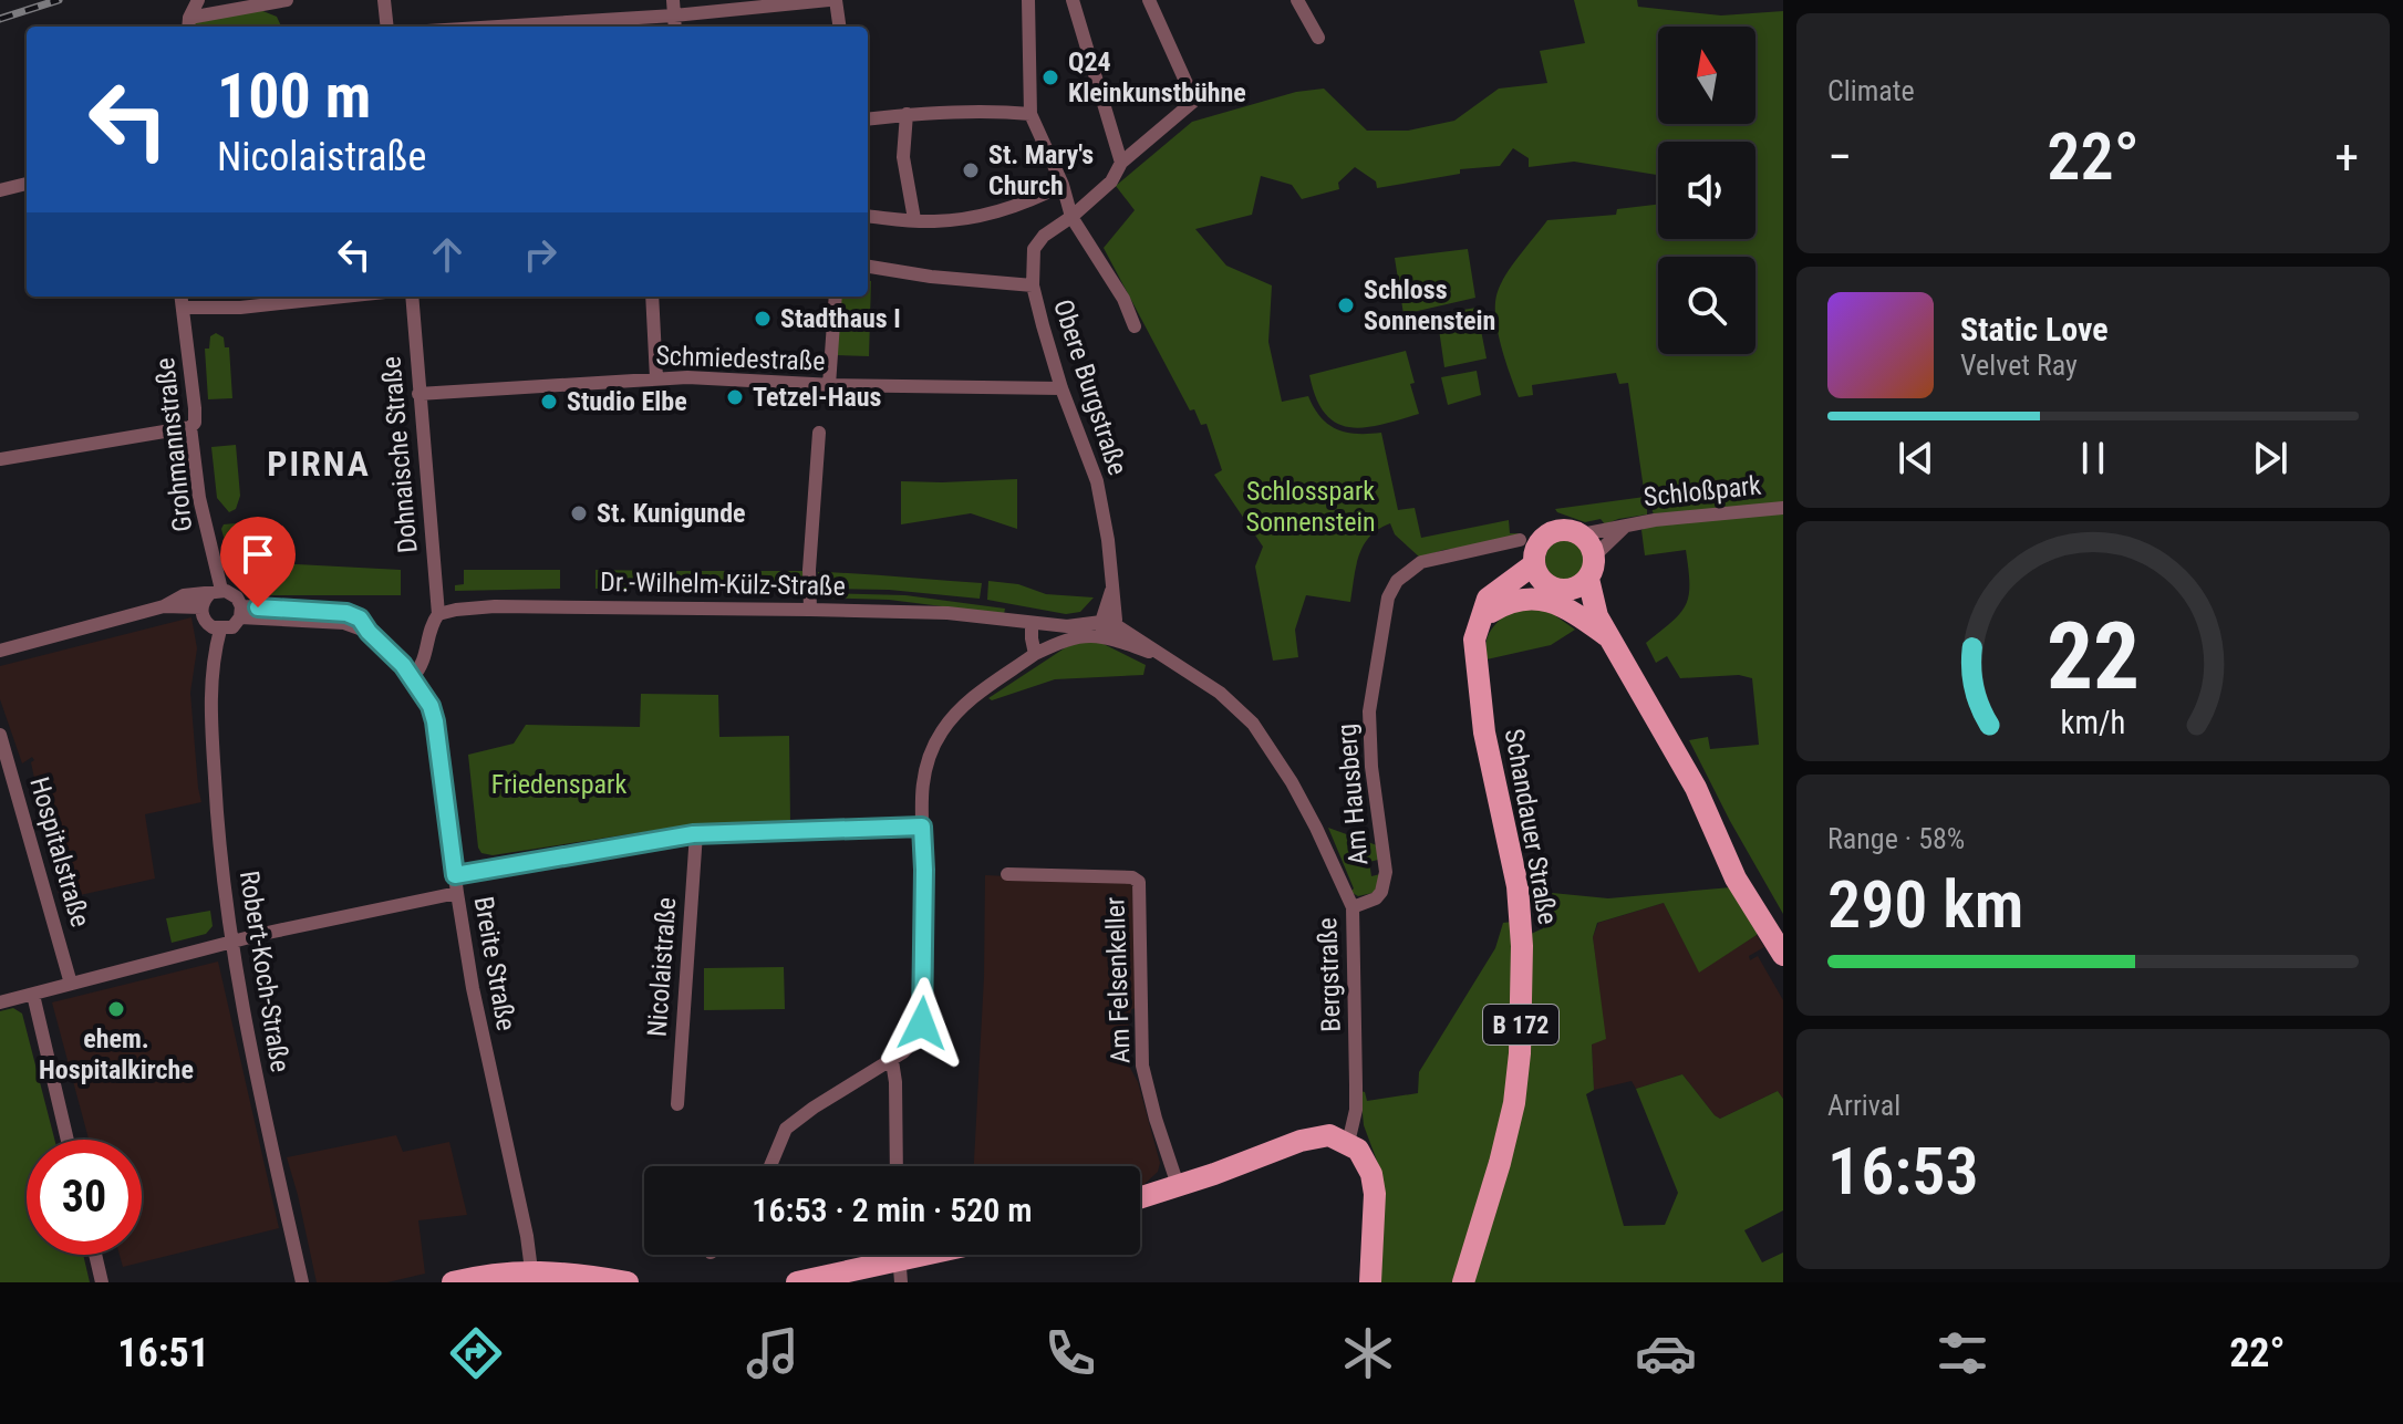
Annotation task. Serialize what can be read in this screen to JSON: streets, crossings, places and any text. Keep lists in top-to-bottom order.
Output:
{
  "streets": {
    "main road": ["Schandauer Straße", "B 172"],
    "street": [
      "Schmiedestraße",
      "Obere Burgstraße",
      "Grohmannstraße",
      "Dohnaische Straße",
      "Schloßpark",
      "Dr.-Wilhelm-Külz-Straße",
      "Am Hausberg",
      "Hospitalstraße",
      "Breite Straße",
      "Nicolaistraße",
      "Robert-Koch-Straße",
      "Bergstraße",
      "Am Felsenkeller"
    ]
  },
  "crossings": [
    ["Schmiedestraße", "Obere Burgstraße"],
    ["Schmiedestraße", "Dohnaische Straße"],
    ["Obere Burgstraße", "Bergstraße"],
    ["Grohmannstraße", "Robert-Koch-Straße"],
    ["Dohnaische Straße", "Dr.-Wilhelm-Külz-Straße"],
    ["Schloßpark", "Schandauer Straße"],
    ["Schloßpark", "B 172"],
    ["Am Hausberg", "Bergstraße"],
    ["Schandauer Straße", "B 172"]
  ],
  "districts": ["PIRNA"],
  "parks": ["Schlosspark Sonnenstein", "Friedenspark"],
  "places": [
    "Q24 Kleinkunstbühne",
    "St. Mary's Church",
    "Schloss Sonnenstein",
    "Stadthaus I",
    "Tetzel-Haus",
    "Studio Elbe",
    "St. Kunigunde",
    "ehem. Hospitalkirche"
  ],
  "north": "top",
  "page": {
    "tile": [
      "Climate",
      ["Range · 58%", "290 km"],
      ["Arrival", "16:53"]
    ],
    "turn": ["100 m", "Nicolaistraße"],
    "heat": ["−", "22°", "+"],
    "song": ["Static Love", "Velvet Ray"],
    "limit": "30",
    "trip": "16:53 · 2 min · 520 m",
    "tabs": ["16:51", "22°"],
    "gauge": ["22", "km/h"]
  }
}
